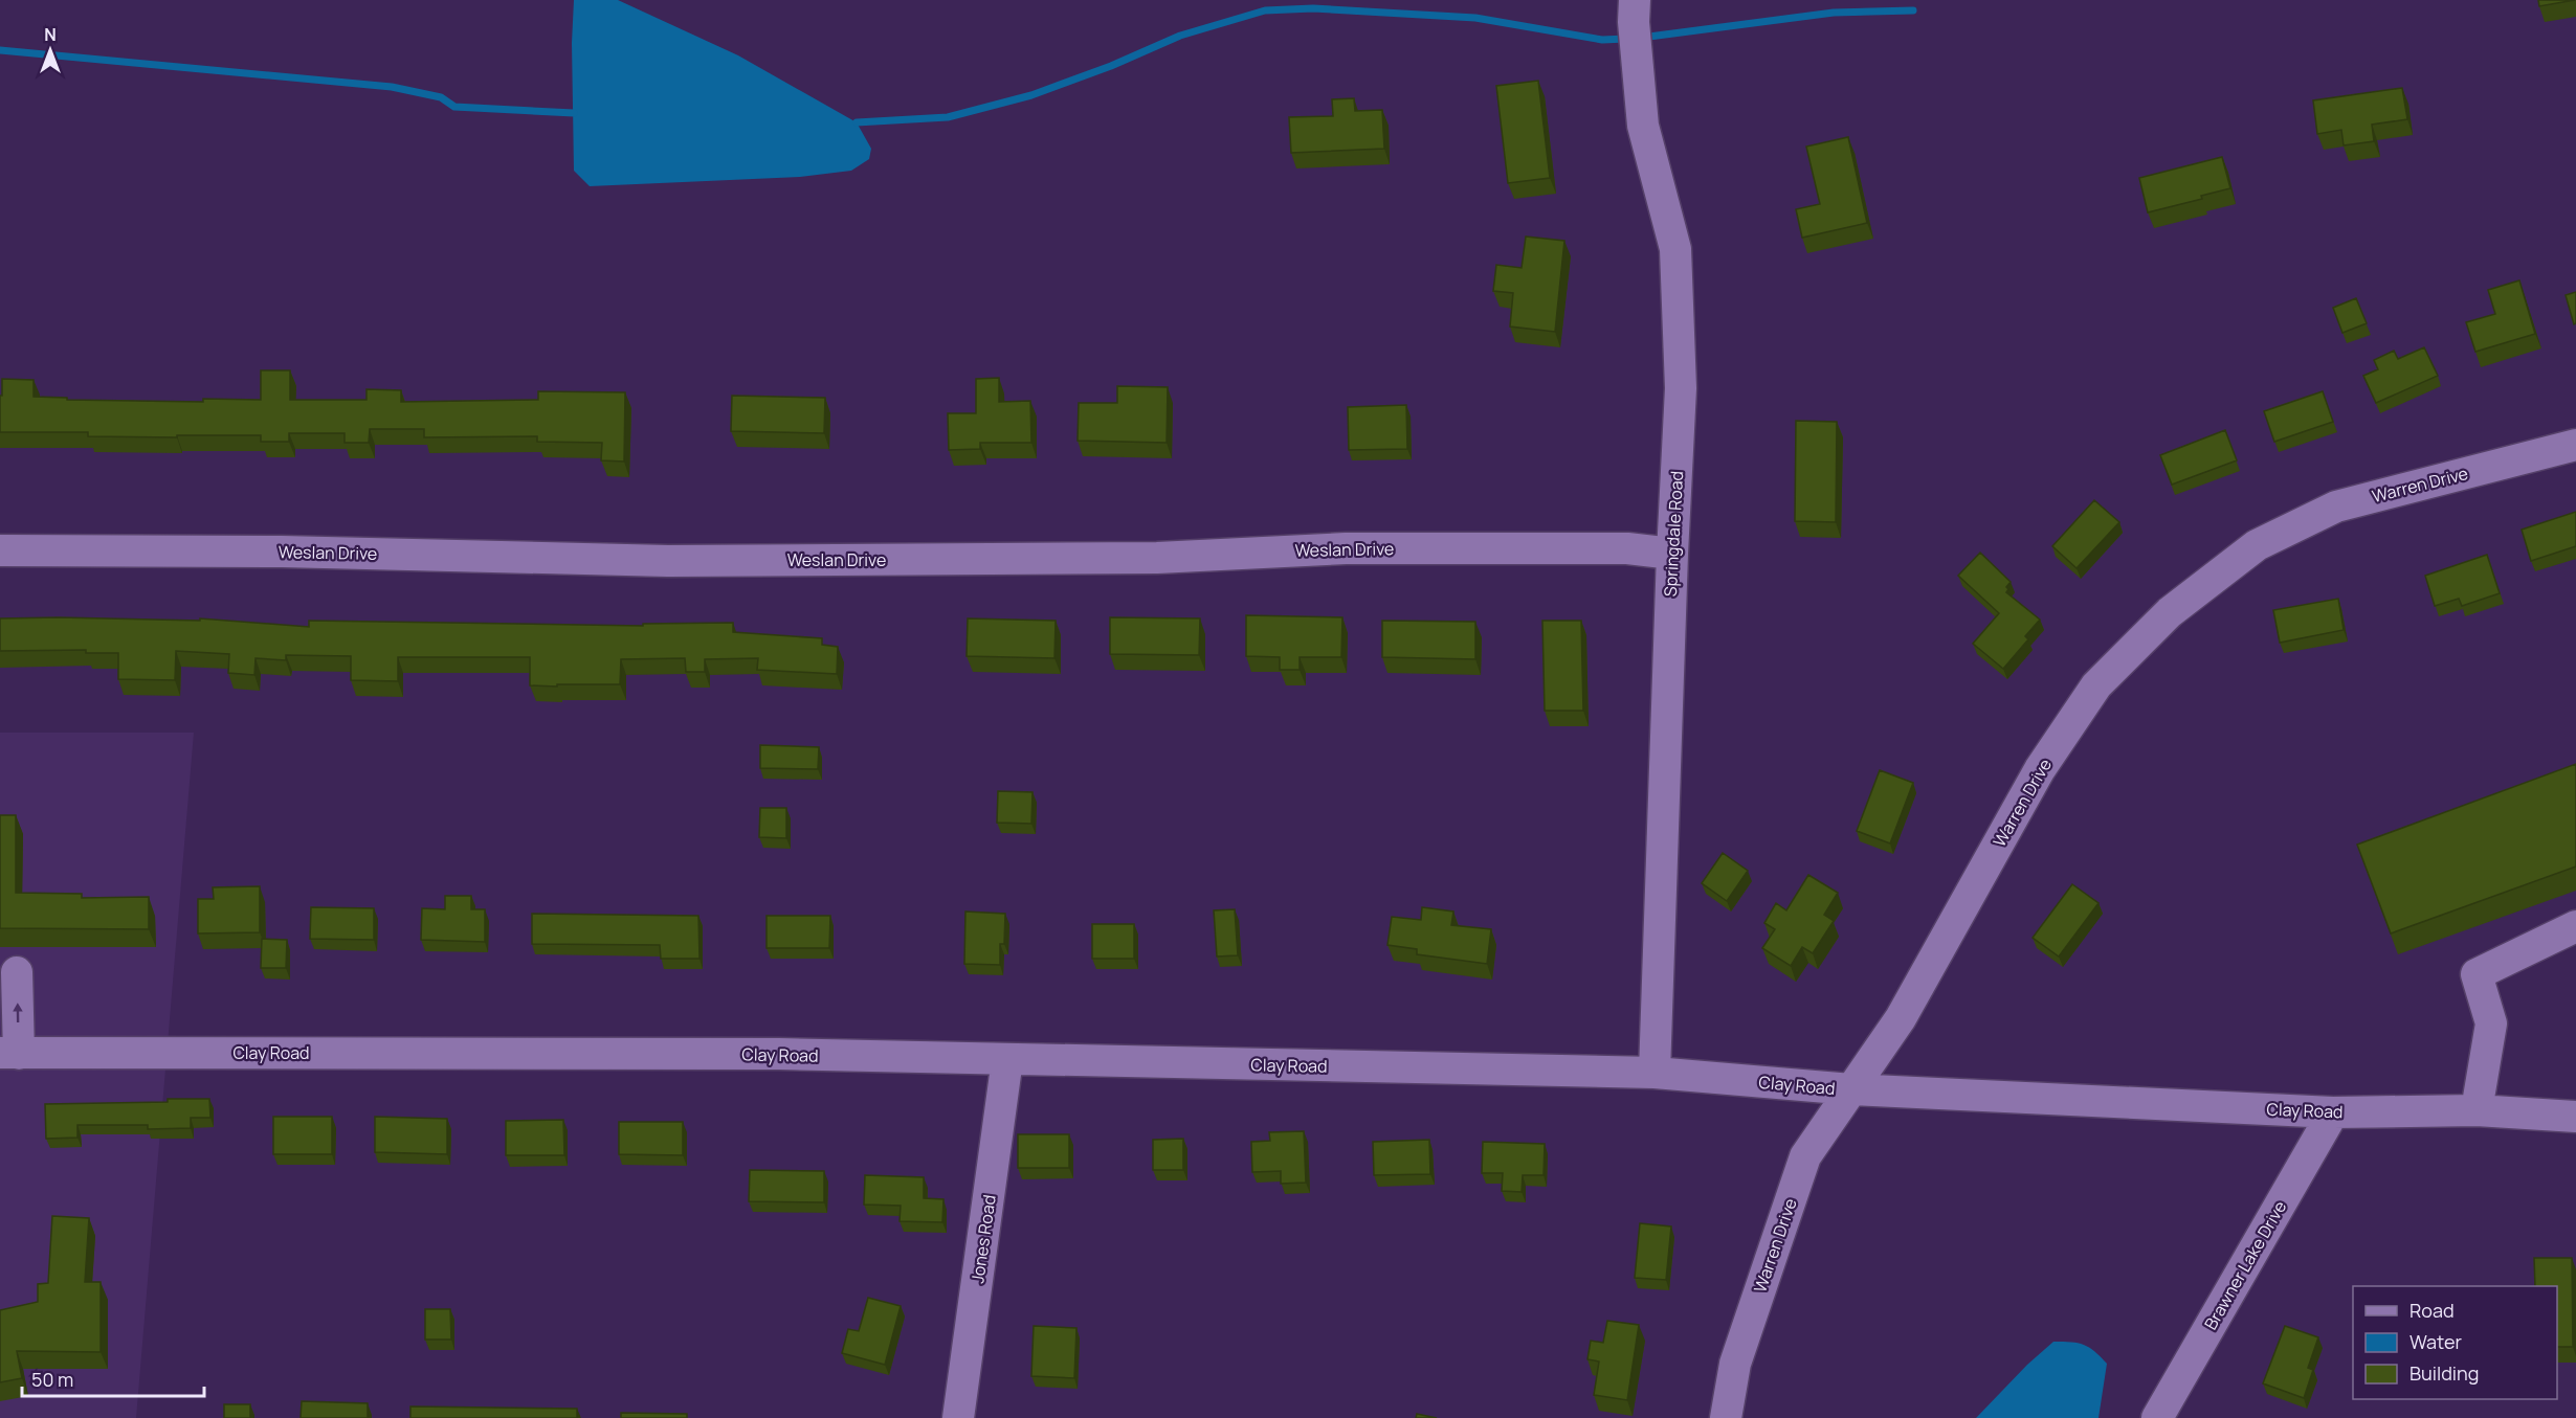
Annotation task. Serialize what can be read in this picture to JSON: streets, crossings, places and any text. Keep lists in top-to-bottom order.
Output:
{
  "streets": {
    "street": [
      "Warren Drive",
      "Springdale Road",
      "Weslan Drive",
      "Clay Road",
      "Jones Road",
      "Brawner Lake Drive"
    ]
  },
  "crossings": [
    ["Warren Drive", "Clay Road"],
    ["Springdale Road", "Weslan Drive"],
    ["Springdale Road", "Clay Road"],
    ["Clay Road", "Jones Road"],
    ["Clay Road", "Brawner Lake Drive"]
  ],
  "legend": ["Road", "Water", "Building"],
  "scale_bar": "50 m",
  "north": "top"
}
